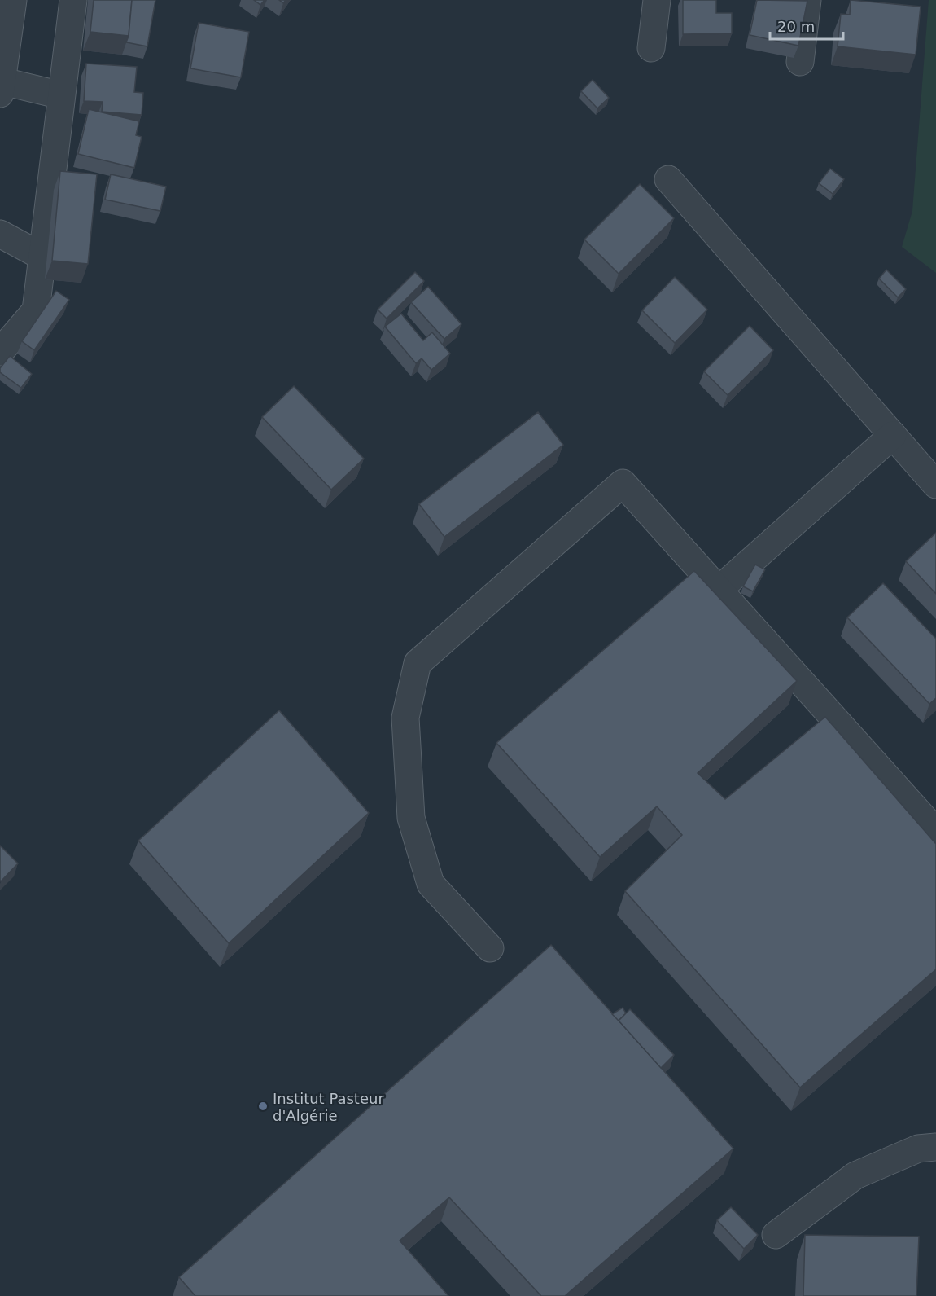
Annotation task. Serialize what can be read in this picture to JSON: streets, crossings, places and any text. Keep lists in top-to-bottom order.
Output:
{
  "places": ["Institut Pasteur d'Algérie"],
  "scale_bar": "20 m"
}
